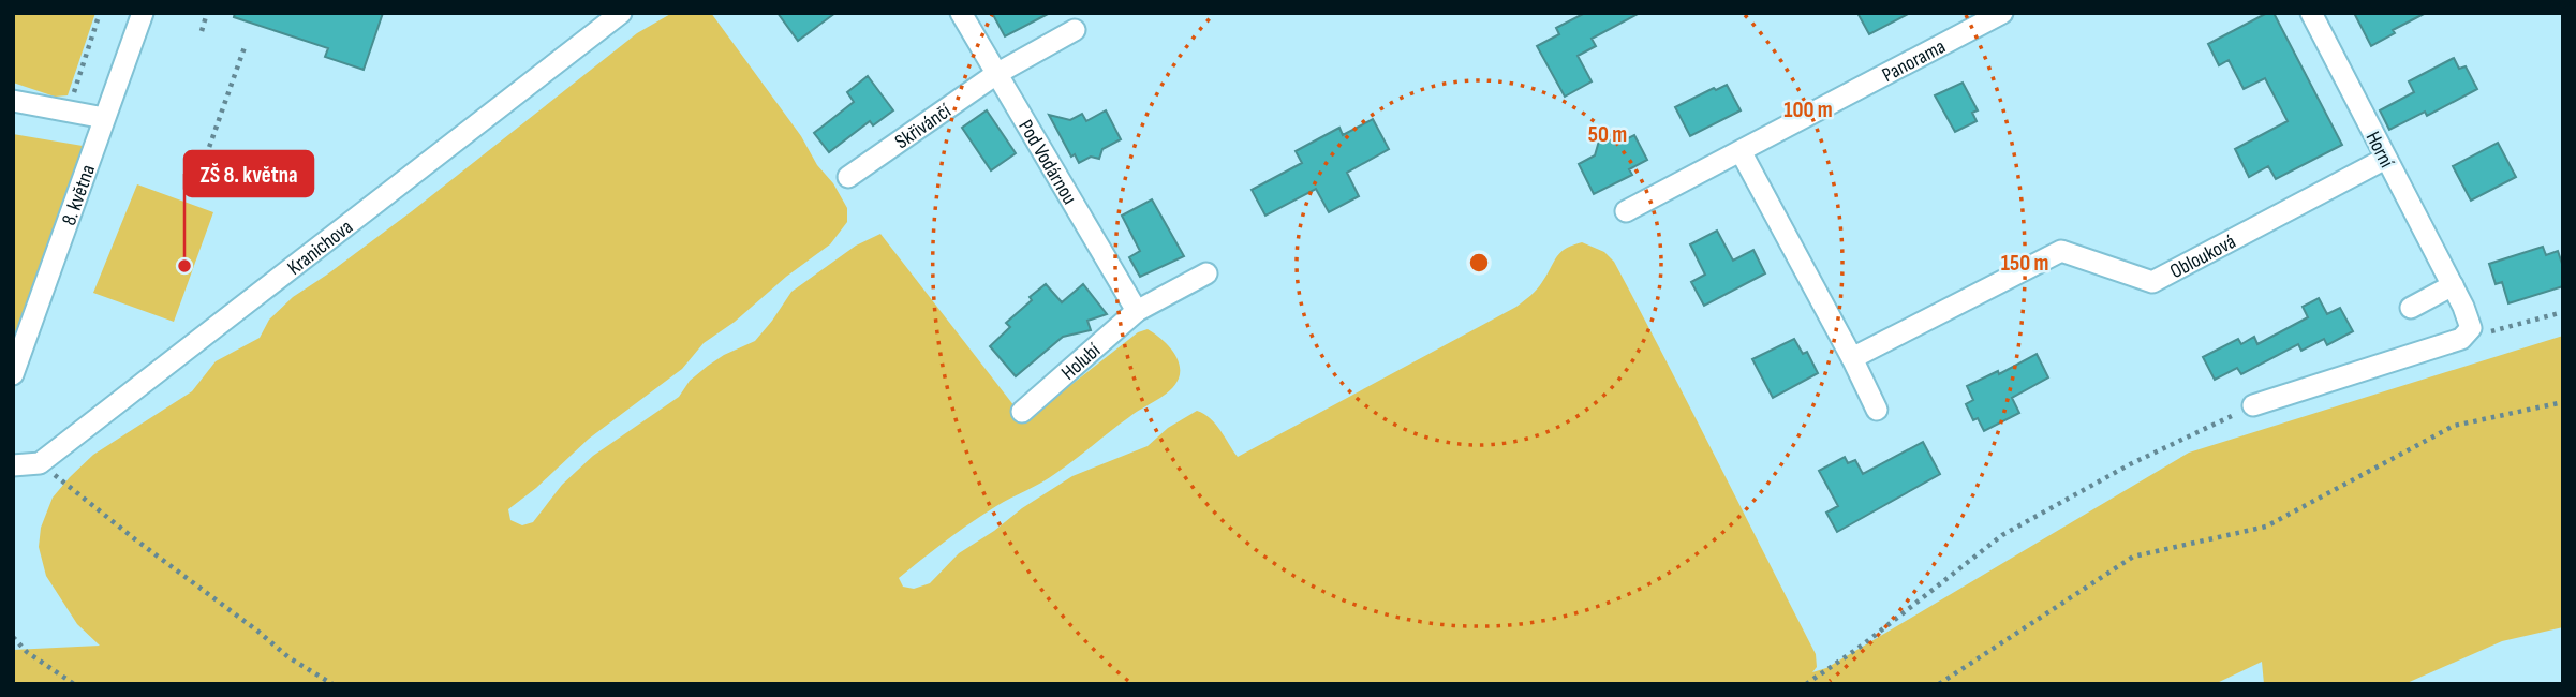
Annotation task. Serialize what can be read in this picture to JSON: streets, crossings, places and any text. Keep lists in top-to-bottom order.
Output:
{
  "streets": {
    "street": [
      "Panorama",
      "Skřivánčí",
      "Horní",
      "Pod Vodárnou",
      "8. května",
      "Kranichova",
      "Oblouková",
      "Holubí"
    ]
  },
  "crossings": [
    ["Skřivánčí", "Pod Vodárnou"],
    ["Horní", "Oblouková"],
    ["Pod Vodárnou", "Holubí"]
  ],
  "places": ["ZŠ 8. května"],
  "rings": ["100 m", "50 m", "150 m"]
}
